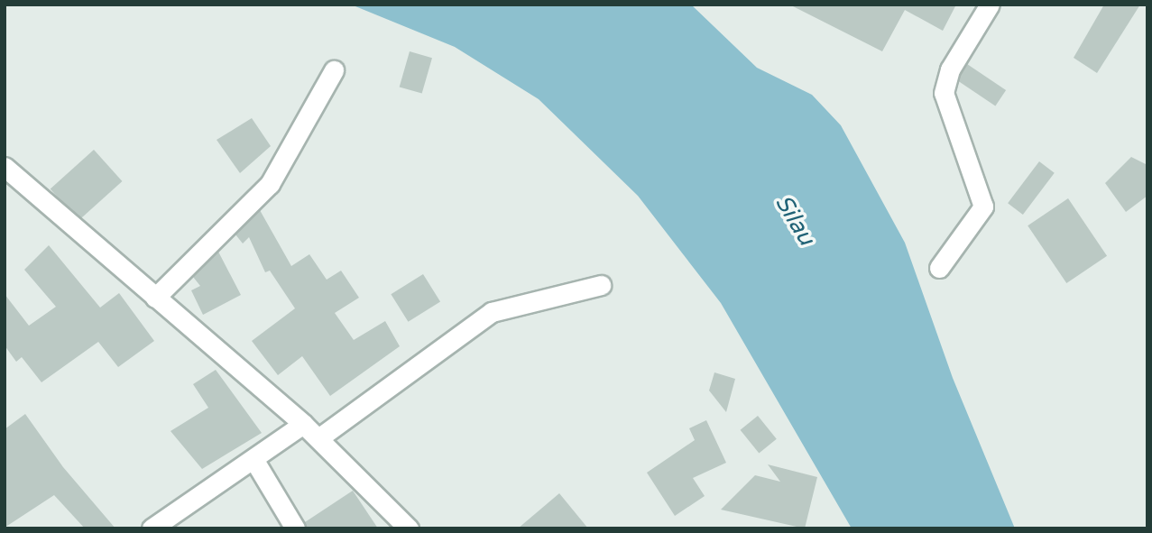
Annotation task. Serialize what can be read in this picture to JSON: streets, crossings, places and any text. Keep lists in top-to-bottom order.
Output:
{
  "water": ["Silau"]
}
